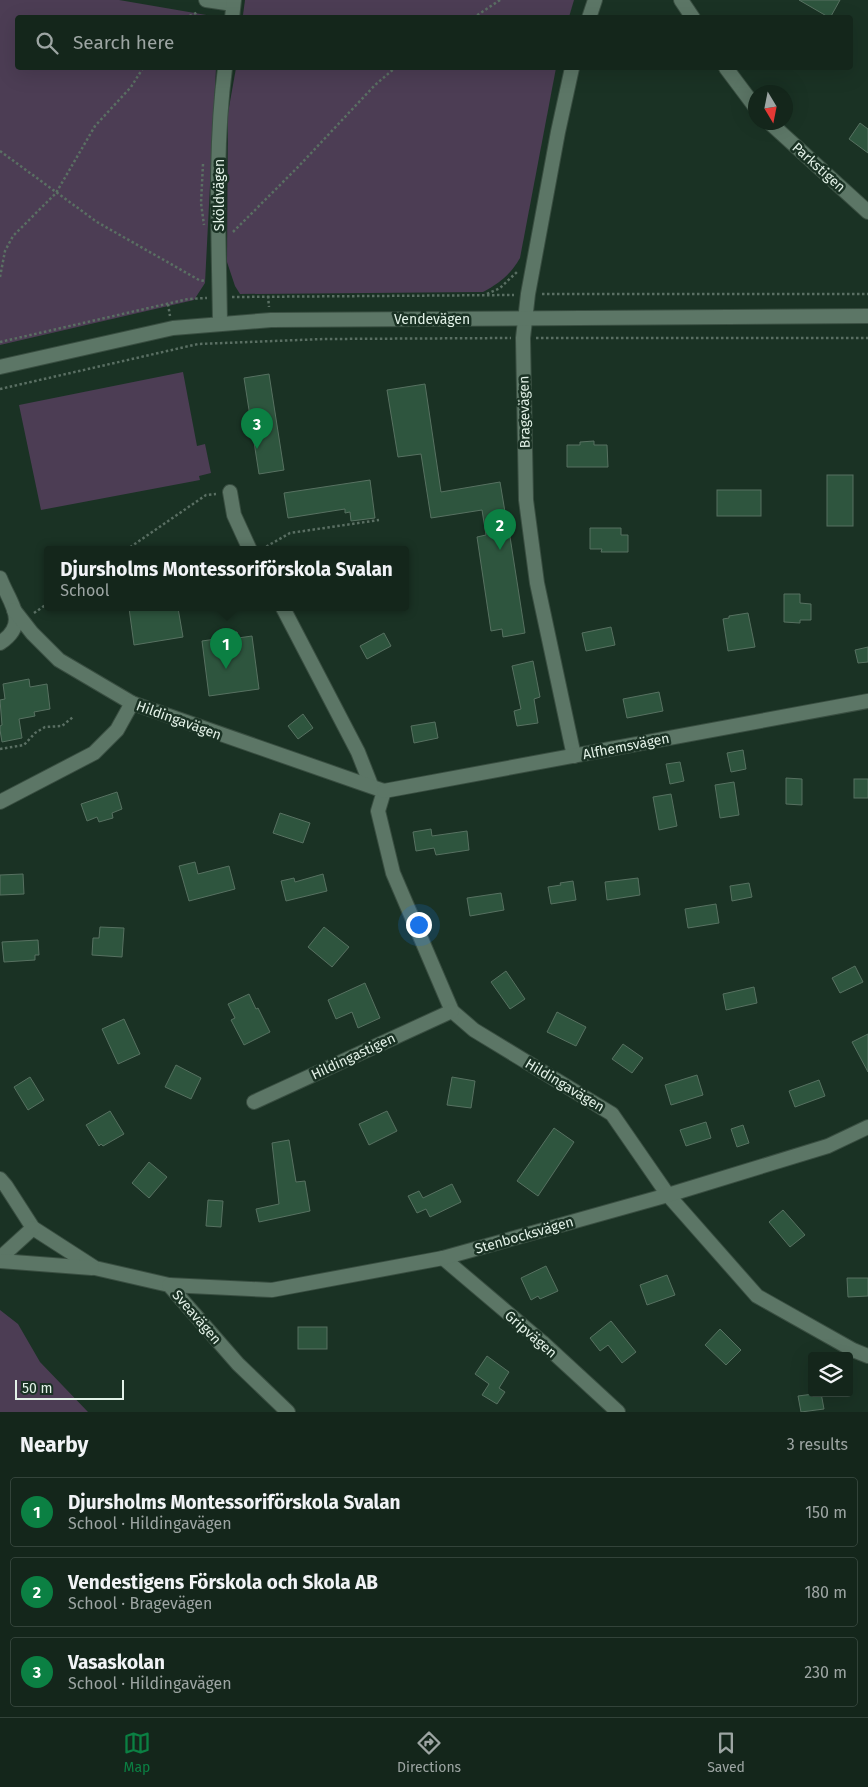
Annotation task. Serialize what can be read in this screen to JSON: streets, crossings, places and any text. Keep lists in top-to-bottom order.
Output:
{
  "streets": {
    "street": [
      "Parkstigen",
      "Sköldvägen",
      "Vendevägen",
      "Bragevägen",
      "Hildingavägen",
      "Alfhemsvägen",
      "Hildingastigen",
      "Stenbocksvägen",
      "Sveavägen",
      "Gripvägen"
    ]
  },
  "crossings": [
    ["Sköldvägen", "Vendevägen"],
    ["Vendevägen", "Bragevägen"],
    ["Bragevägen", "Alfhemsvägen"],
    ["Hildingavägen", "Alfhemsvägen"],
    ["Hildingavägen", "Hildingastigen"],
    ["Hildingavägen", "Stenbocksvägen"],
    ["Stenbocksvägen", "Sveavägen"],
    ["Stenbocksvägen", "Gripvägen"]
  ],
  "scale_bar": "50 m",
  "north": "bottom",
  "page": {
    "search": "Search here",
    "pins": ["3", "2", "1"],
    "popup": ["Djursholms Montessoriförskola Svalan", "School"],
    "scale": "50 m",
    "heading": ["Nearby", "3 results"],
    "list": [
      {
        "mark": "1",
        "name": "Djursholms Montessoriförskola Svalan",
        "note": "School · Hildingavägen",
        "value": "150 m"
      },
      {
        "mark": "2",
        "name": "Vendestigens Förskola och Skola AB",
        "note": "School · Bragevägen",
        "value": "180 m"
      },
      {
        "mark": "3",
        "name": "Vasaskolan",
        "note": "School · Hildingavägen",
        "value": "230 m"
      }
    ],
    "nav": ["Map", "Directions", "Saved"]
  }
}
